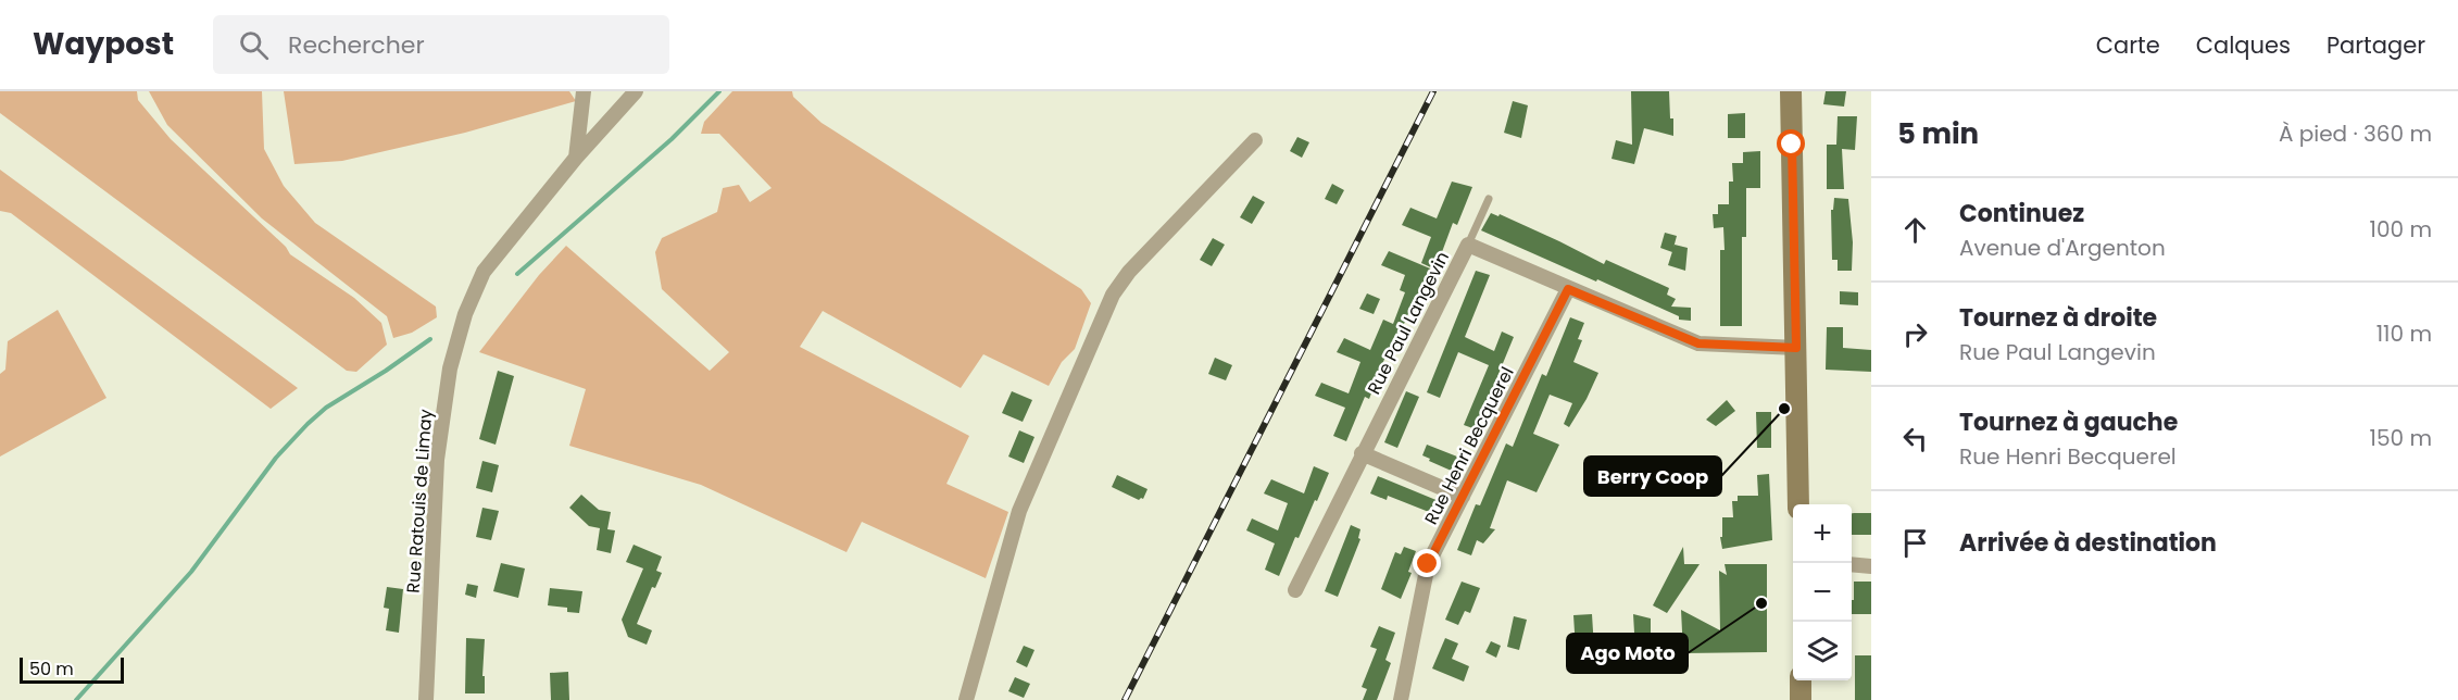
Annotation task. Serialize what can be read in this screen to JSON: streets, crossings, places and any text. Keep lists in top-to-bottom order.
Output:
{
  "streets": {
    "street": ["Rue Paul Langevin", "Rue Henri Becquerel", "Rue Ratouis de Limay"]
  },
  "crossings": [
    ["Rue Paul Langevin", "Rue Henri Becquerel"]
  ],
  "places": ["Berry Coop", "Ago Moto"],
  "scale_bar": "50 m",
  "page": {
    "header": "Waypost",
    "search": "Rechercher",
    "nav": ["Carte", "Calques", "Partager"],
    "heading": ["5 min", "À pied · 360 m"],
    "list": [
      ["Continuez", "Avenue d'Argenton", "100 m"],
      ["Tournez à droite", "Rue Paul Langevin", "110 m"],
      ["Tournez à gauche", "Rue Henri Becquerel", "150 m"],
      "Arrivée à destination"
    ],
    "map_buttons": ["+", "−"],
    "scale": "50 m"
  }
}
